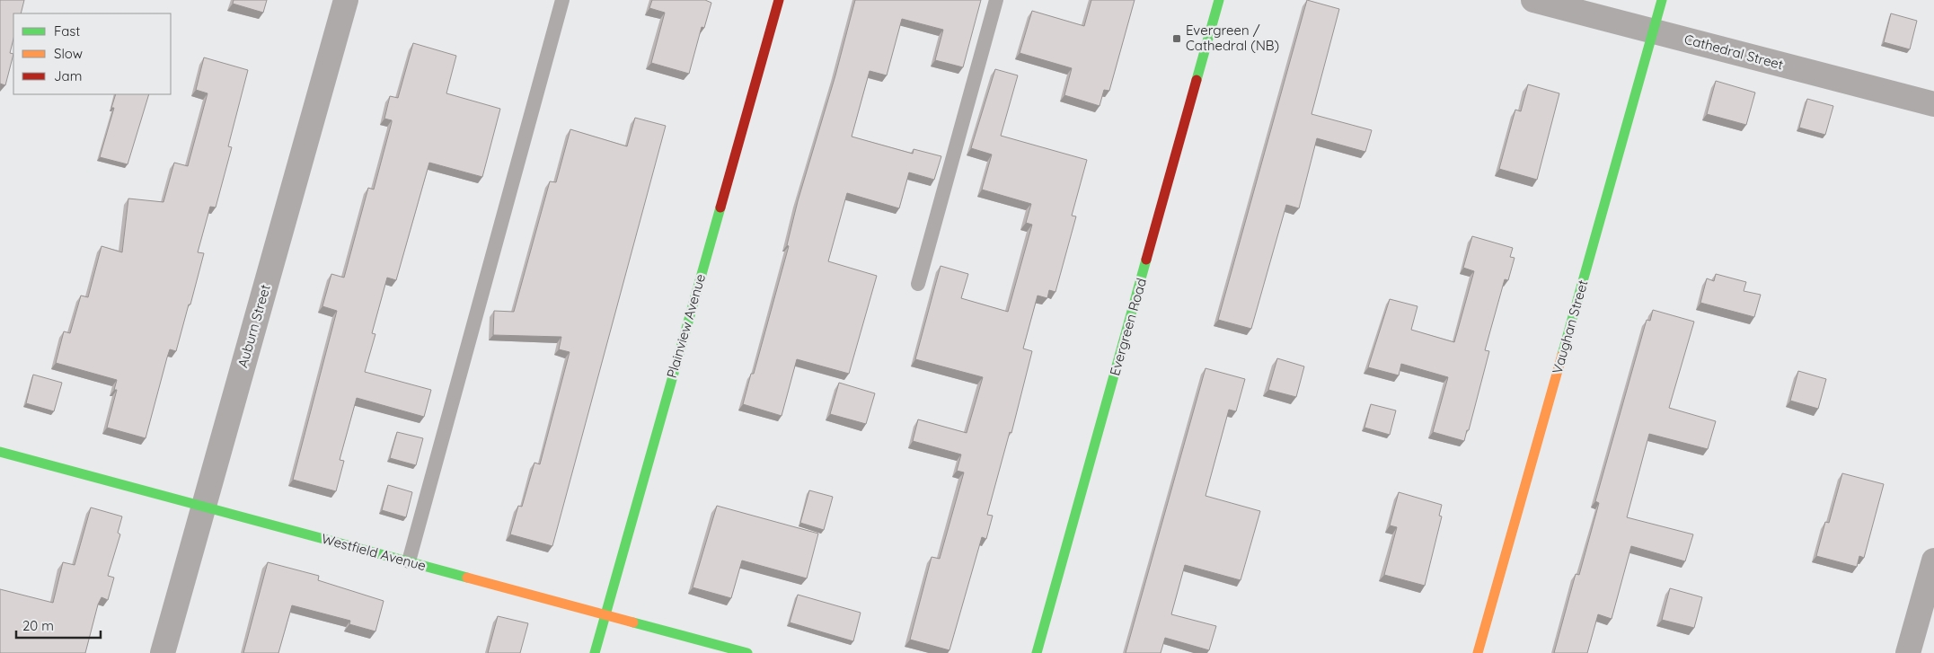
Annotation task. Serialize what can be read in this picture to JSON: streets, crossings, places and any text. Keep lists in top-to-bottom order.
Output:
{
  "streets": {
    "street": [
      "Cathedral Street",
      "Auburn Street",
      "Plainview Avenue",
      "Evergreen Road",
      "Vaughan Street",
      "Westfield Avenue"
    ]
  },
  "crossings": [
    ["Cathedral Street", "Vaughan Street"],
    ["Auburn Street", "Westfield Avenue"],
    ["Plainview Avenue", "Westfield Avenue"]
  ],
  "places": {
    "transit": ["Evergreen / Cathedral (NB)"]
  },
  "legend": ["Fast", "Slow", "Jam"],
  "scale_bar": "20 m"
}
